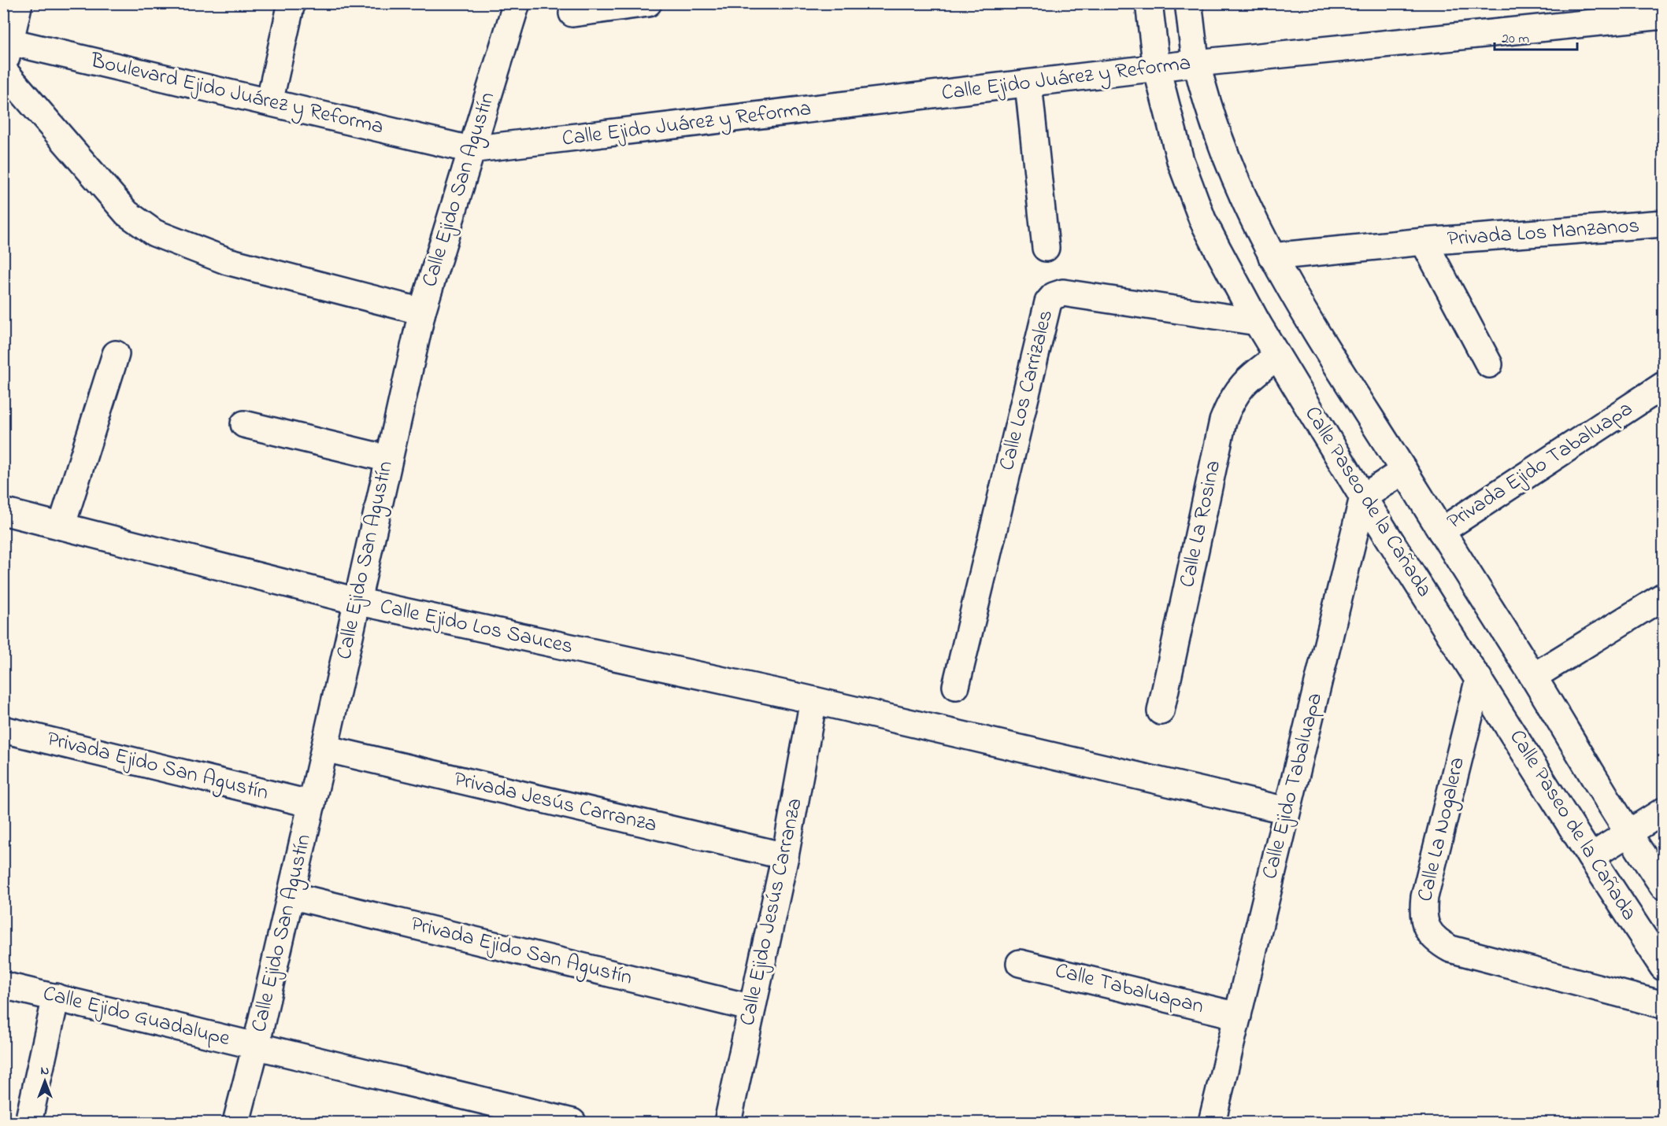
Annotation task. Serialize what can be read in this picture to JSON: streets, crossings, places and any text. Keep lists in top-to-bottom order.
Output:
{
  "streets": {
    "street": [
      "Calle Ejido Juárez y Reforma",
      "Boulevard Ejido Juárez y Reforma",
      "Calle Ejido San Agustín",
      "Privada Los Manzanos",
      "Calle Los Carrizales",
      "Privada Ejido Tabaluapa",
      "Calle Paseo de la Cañada",
      "Calle La Rosina",
      "Calle Ejido Los Sauces",
      "Privada Ejido San Agustín",
      "Calle Ejido Tabaluapa",
      "Privada Jesús Carranza",
      "Calle La Nogalera",
      "Calle Ejido Jesús Carranza",
      "Calle Tabaluapan",
      "Calle Ejido Guadalupe"
    ]
  },
  "crossings": [
    ["Calle Ejido Juárez y Reforma", "Boulevard Ejido Juárez y Reforma"],
    ["Calle Ejido Juárez y Reforma", "Calle Ejido San Agustín"],
    ["Calle Ejido Juárez y Reforma", "Calle Paseo de la Cañada"],
    ["Boulevard Ejido Juárez y Reforma", "Calle Ejido San Agustín"],
    ["Calle Ejido San Agustín", "Calle Ejido Los Sauces"],
    ["Calle Ejido San Agustín", "Privada Ejido San Agustín"],
    ["Calle Ejido San Agustín", "Privada Jesús Carranza"],
    ["Calle Ejido San Agustín", "Calle Ejido Guadalupe"],
    ["Privada Los Manzanos", "Calle Paseo de la Cañada"],
    ["Calle Los Carrizales", "Calle Paseo de la Cañada"],
    ["Privada Ejido Tabaluapa", "Calle Paseo de la Cañada"],
    ["Calle Paseo de la Cañada", "Calle La Rosina"],
    ["Calle Paseo de la Cañada", "Calle Ejido Tabaluapa"],
    ["Calle Paseo de la Cañada", "Calle La Nogalera"],
    ["Calle Ejido Los Sauces", "Calle Ejido Tabaluapa"],
    ["Calle Ejido Los Sauces", "Calle Ejido Jesús Carranza"],
    ["Privada Ejido San Agustín", "Calle Ejido Jesús Carranza"],
    ["Calle Ejido Tabaluapa", "Calle Tabaluapan"],
    ["Privada Jesús Carranza", "Calle Ejido Jesús Carranza"]
  ],
  "scale_bar": "20 m",
  "north": "top"
}
